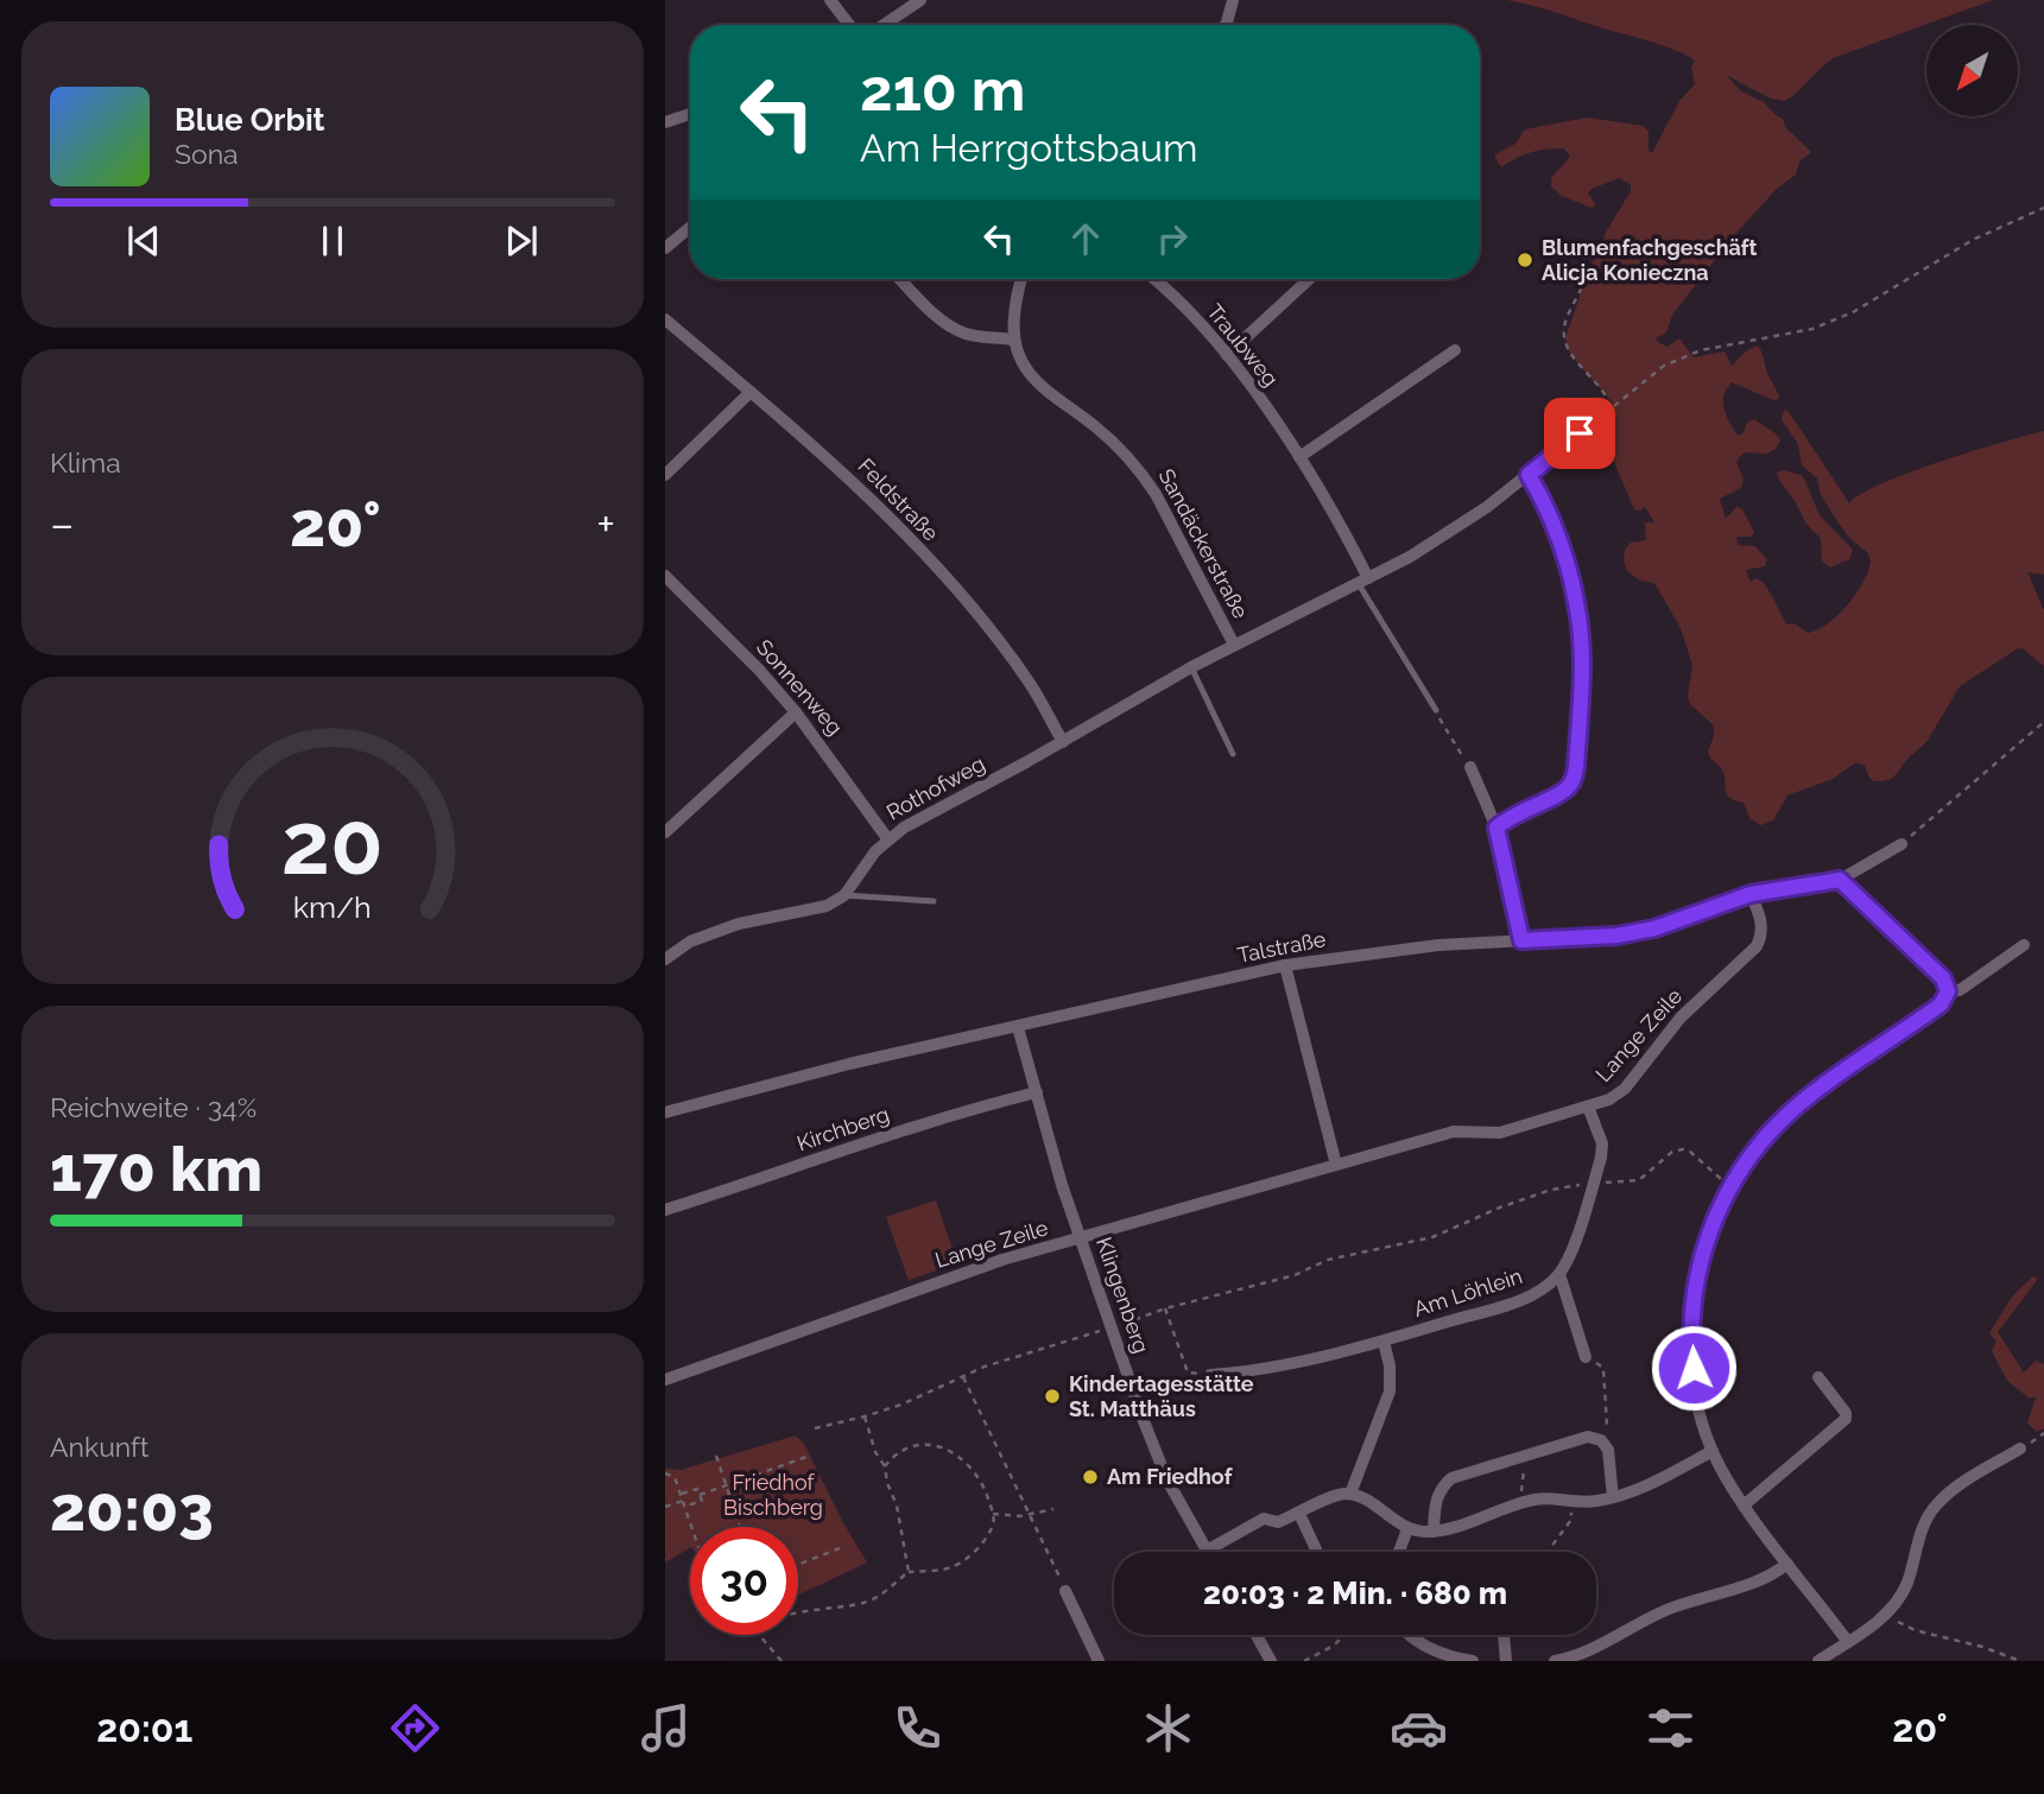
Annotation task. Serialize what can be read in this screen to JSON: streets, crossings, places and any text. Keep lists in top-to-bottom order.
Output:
{
  "streets": {
    "street": [
      "Traubweg",
      "Feldstraße",
      "Sandäckerstraße",
      "Sonnenweg",
      "Rothofweg",
      "Talstraße",
      "Lange Zeile",
      "Kirchberg",
      "Am Löhlein",
      "Klingenberg"
    ]
  },
  "crossings": [
    ["Traubweg", "Rothofweg"],
    ["Feldstraße", "Rothofweg"],
    ["Sandäckerstraße", "Rothofweg"],
    ["Sonnenweg", "Rothofweg"],
    ["Talstraße", "Lange Zeile"],
    ["Talstraße", "Klingenberg"],
    ["Lange Zeile", "Klingenberg"],
    ["Kirchberg", "Klingenberg"]
  ],
  "parks": ["Friedhof Bischberg"],
  "places": ["Blumenfachgeschäft Alicja Konieczna", "Kindertagesstätte St. Matthäus", "Am Friedhof"],
  "north": "bottom left",
  "page": {
    "turn": ["210 m", "Am Herrgottsbaum"],
    "song": ["Blue Orbit", "Sona"],
    "tile": [
      "Klima",
      ["Reichweite · 34%", "170 km"],
      ["Ankunft", "20:03"]
    ],
    "heat": ["−", "20°", "+"],
    "limit": "30",
    "trip": "20:03 · 2 Min. · 680 m",
    "tabs": ["20:01", "20°"],
    "gauge": ["20", "km/h"]
  }
}
